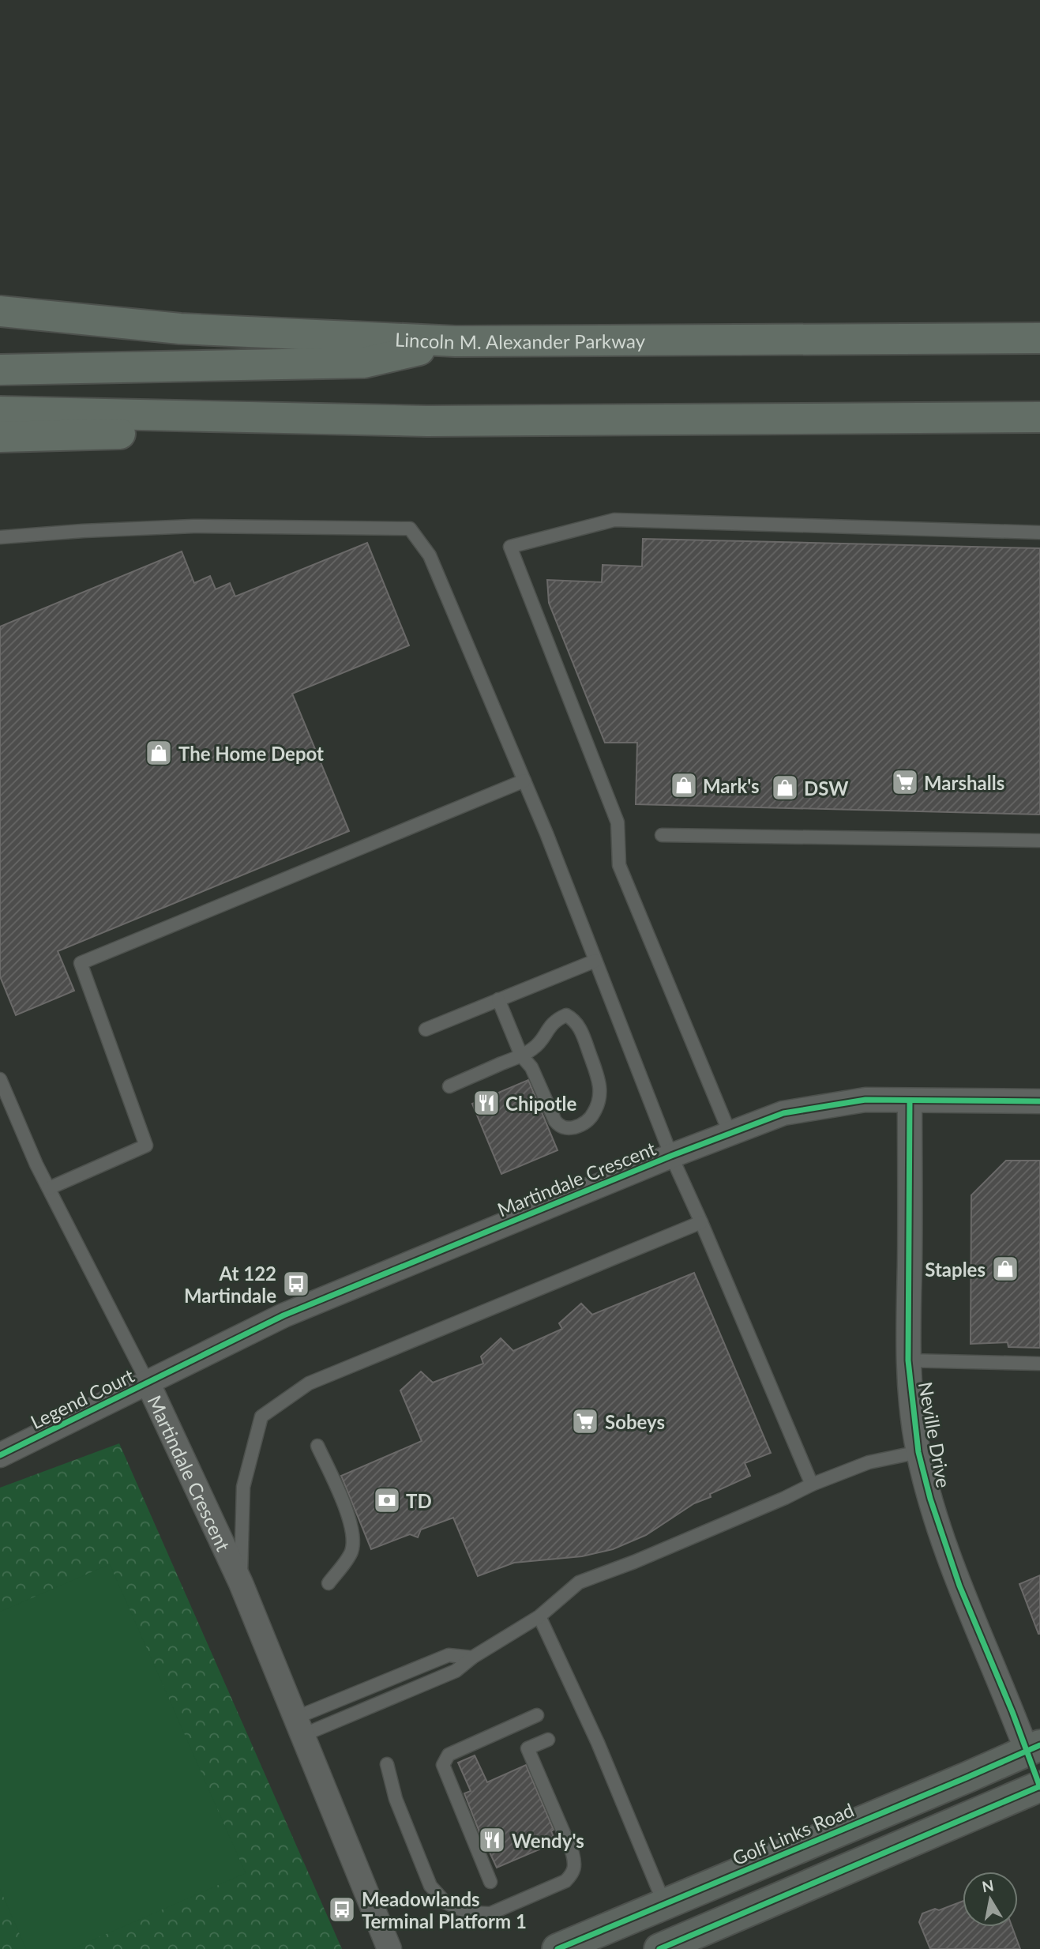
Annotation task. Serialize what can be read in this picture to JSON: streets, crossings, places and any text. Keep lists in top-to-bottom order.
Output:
{
  "streets": {
    "highway": ["Lincoln M. Alexander Parkway"],
    "main road": ["Neville Drive", "Golf Links Road"],
    "street": ["Martindale Crescent", "Legend Court"]
  },
  "crossings": [
    ["Martindale Crescent", "Legend Court"],
    ["Martindale Crescent", "Neville Drive"],
    ["Neville Drive", "Golf Links Road"]
  ],
  "places": {
    "shop": [
      "The Home Depot",
      "Mark's",
      "DSW",
      "Staples"
    ],
    "supermarket": ["Marshalls", "Sobeys"],
    "restaurant": ["Chipotle", "Wendy's"],
    "bus stop": ["At 122 Martindale", "Meadowlands Terminal Platform 1"],
    "bank": ["TD"]
  },
  "north": "top"
}
